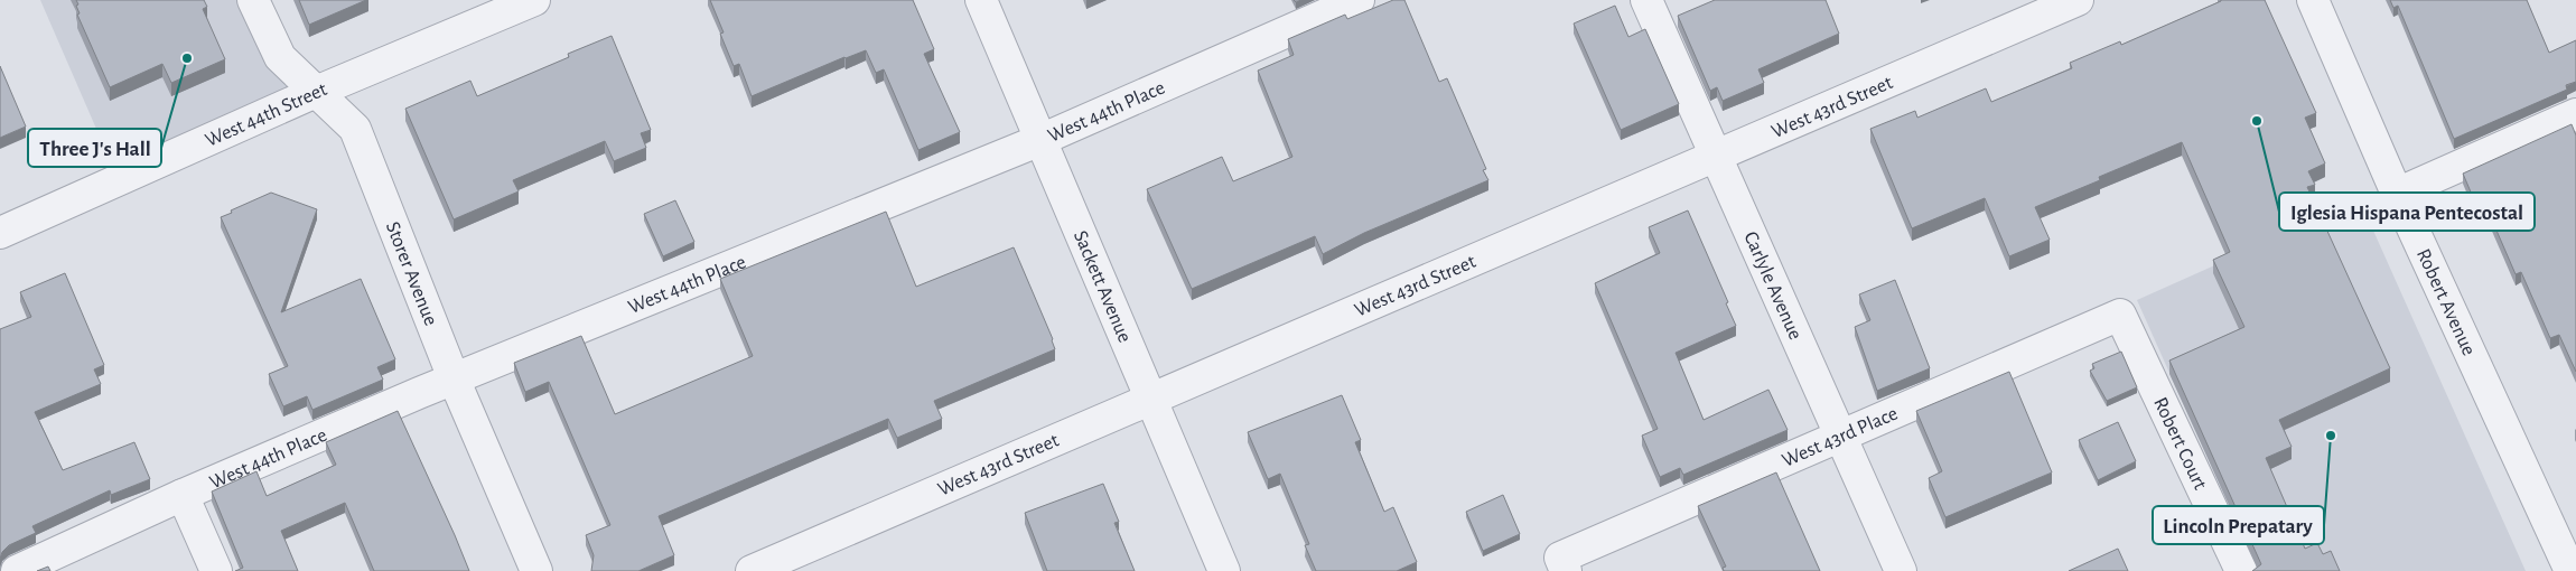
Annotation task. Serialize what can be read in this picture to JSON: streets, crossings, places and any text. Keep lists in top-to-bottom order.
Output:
{
  "streets": {
    "street": [
      "West 43rd Street",
      "West 44th Place",
      "West 44th Street",
      "Storer Avenue",
      "Sackett Avenue",
      "Carlyle Avenue",
      "Robert Avenue",
      "West 43rd Place",
      "Robert Court"
    ]
  },
  "crossings": [
    ["West 43rd Street", "Sackett Avenue"],
    ["West 43rd Street", "Carlyle Avenue"],
    ["West 44th Place", "Storer Avenue"],
    ["West 44th Place", "Sackett Avenue"],
    ["West 44th Street", "Storer Avenue"],
    ["Carlyle Avenue", "West 43rd Place"],
    ["West 43rd Place", "Robert Court"]
  ],
  "places": ["Three J's Hall", "Iglesia Hispana Pentecostal", "Lincoln Prepatary"]
}
